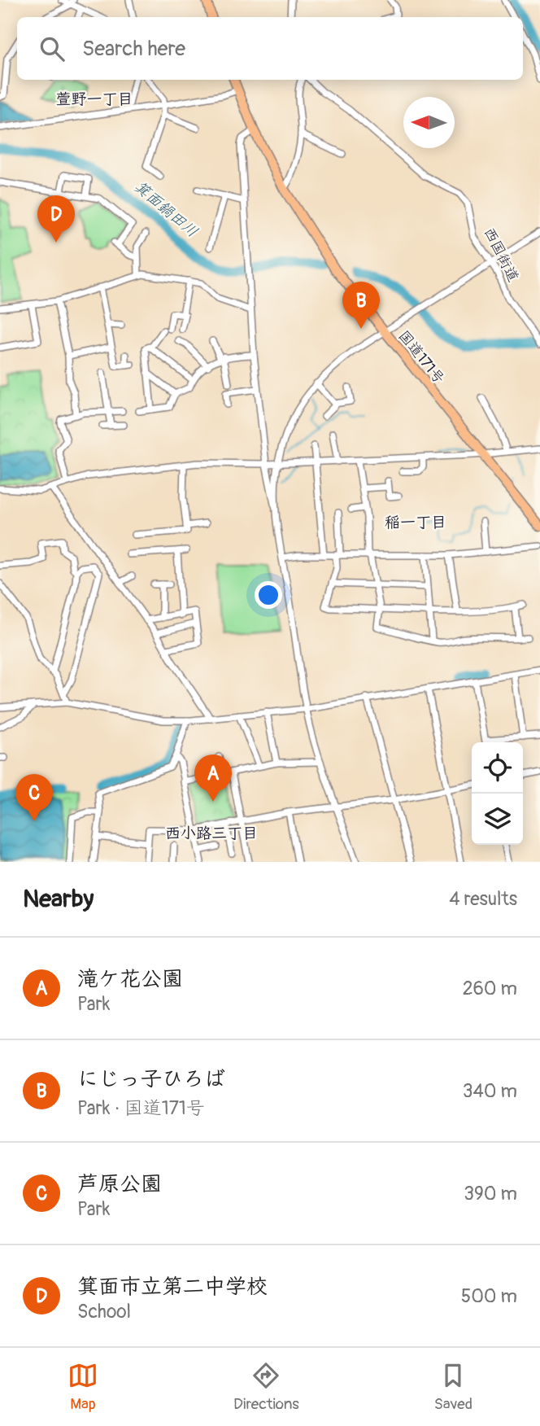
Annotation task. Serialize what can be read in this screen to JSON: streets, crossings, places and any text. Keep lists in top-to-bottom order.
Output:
{
  "streets": {
    "highway": ["国道171号"],
    "street": ["西国街道"]
  },
  "districts": ["萱野一丁目", "稲一丁目", "西小路三丁目"],
  "water": ["箕面鍋田川"],
  "north": "left",
  "page": {
    "search": "Search here",
    "pins": [
      "D",
      "B",
      "A",
      "C"
    ],
    "heading": ["Nearby", "4 results"],
    "list": [
      {
        "mark": "A",
        "name": "滝ケ花公園",
        "note": "Park",
        "value": "260 m"
      },
      {
        "mark": "B",
        "name": "にじっ子ひろば",
        "note": "Park · 国道171号",
        "value": "340 m"
      },
      {
        "mark": "C",
        "name": "芦原公園",
        "note": "Park",
        "value": "390 m"
      },
      {
        "mark": "D",
        "name": "箕面市立第二中学校",
        "note": "School",
        "value": "500 m"
      }
    ],
    "nav": ["Map", "Directions", "Saved"]
  }
}
